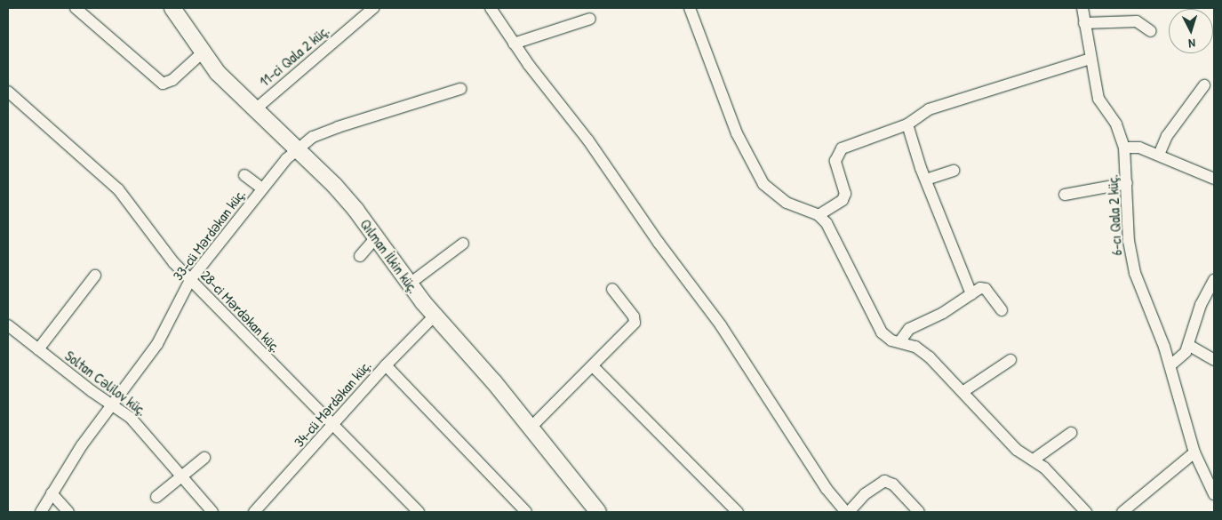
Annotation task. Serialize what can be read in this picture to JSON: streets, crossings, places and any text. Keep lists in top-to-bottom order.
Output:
{
  "streets": {
    "street": [
      "11-ci Qala 2 küç.",
      "6-cı Qala 2 küç.",
      "33-cü Mərdəkan küç.",
      "Qılman İlkin küç.",
      "28-ci Mərdəkan küç.",
      "Soltan Cəlilov küç.",
      "34-cü Mərdəkan küç."
    ]
  },
  "crossings": [
    ["11-ci Qala 2 küç.", "Qılman İlkin küç."],
    ["33-cü Mərdəkan küç.", "Qılman İlkin küç."],
    ["33-cü Mərdəkan küç.", "28-ci Mərdəkan küç."],
    ["33-cü Mərdəkan küç.", "Soltan Cəlilov küç."],
    ["Qılman İlkin küç.", "34-cü Mərdəkan küç."],
    ["28-ci Mərdəkan küç.", "34-cü Mərdəkan küç."]
  ],
  "north": "bottom"
}
